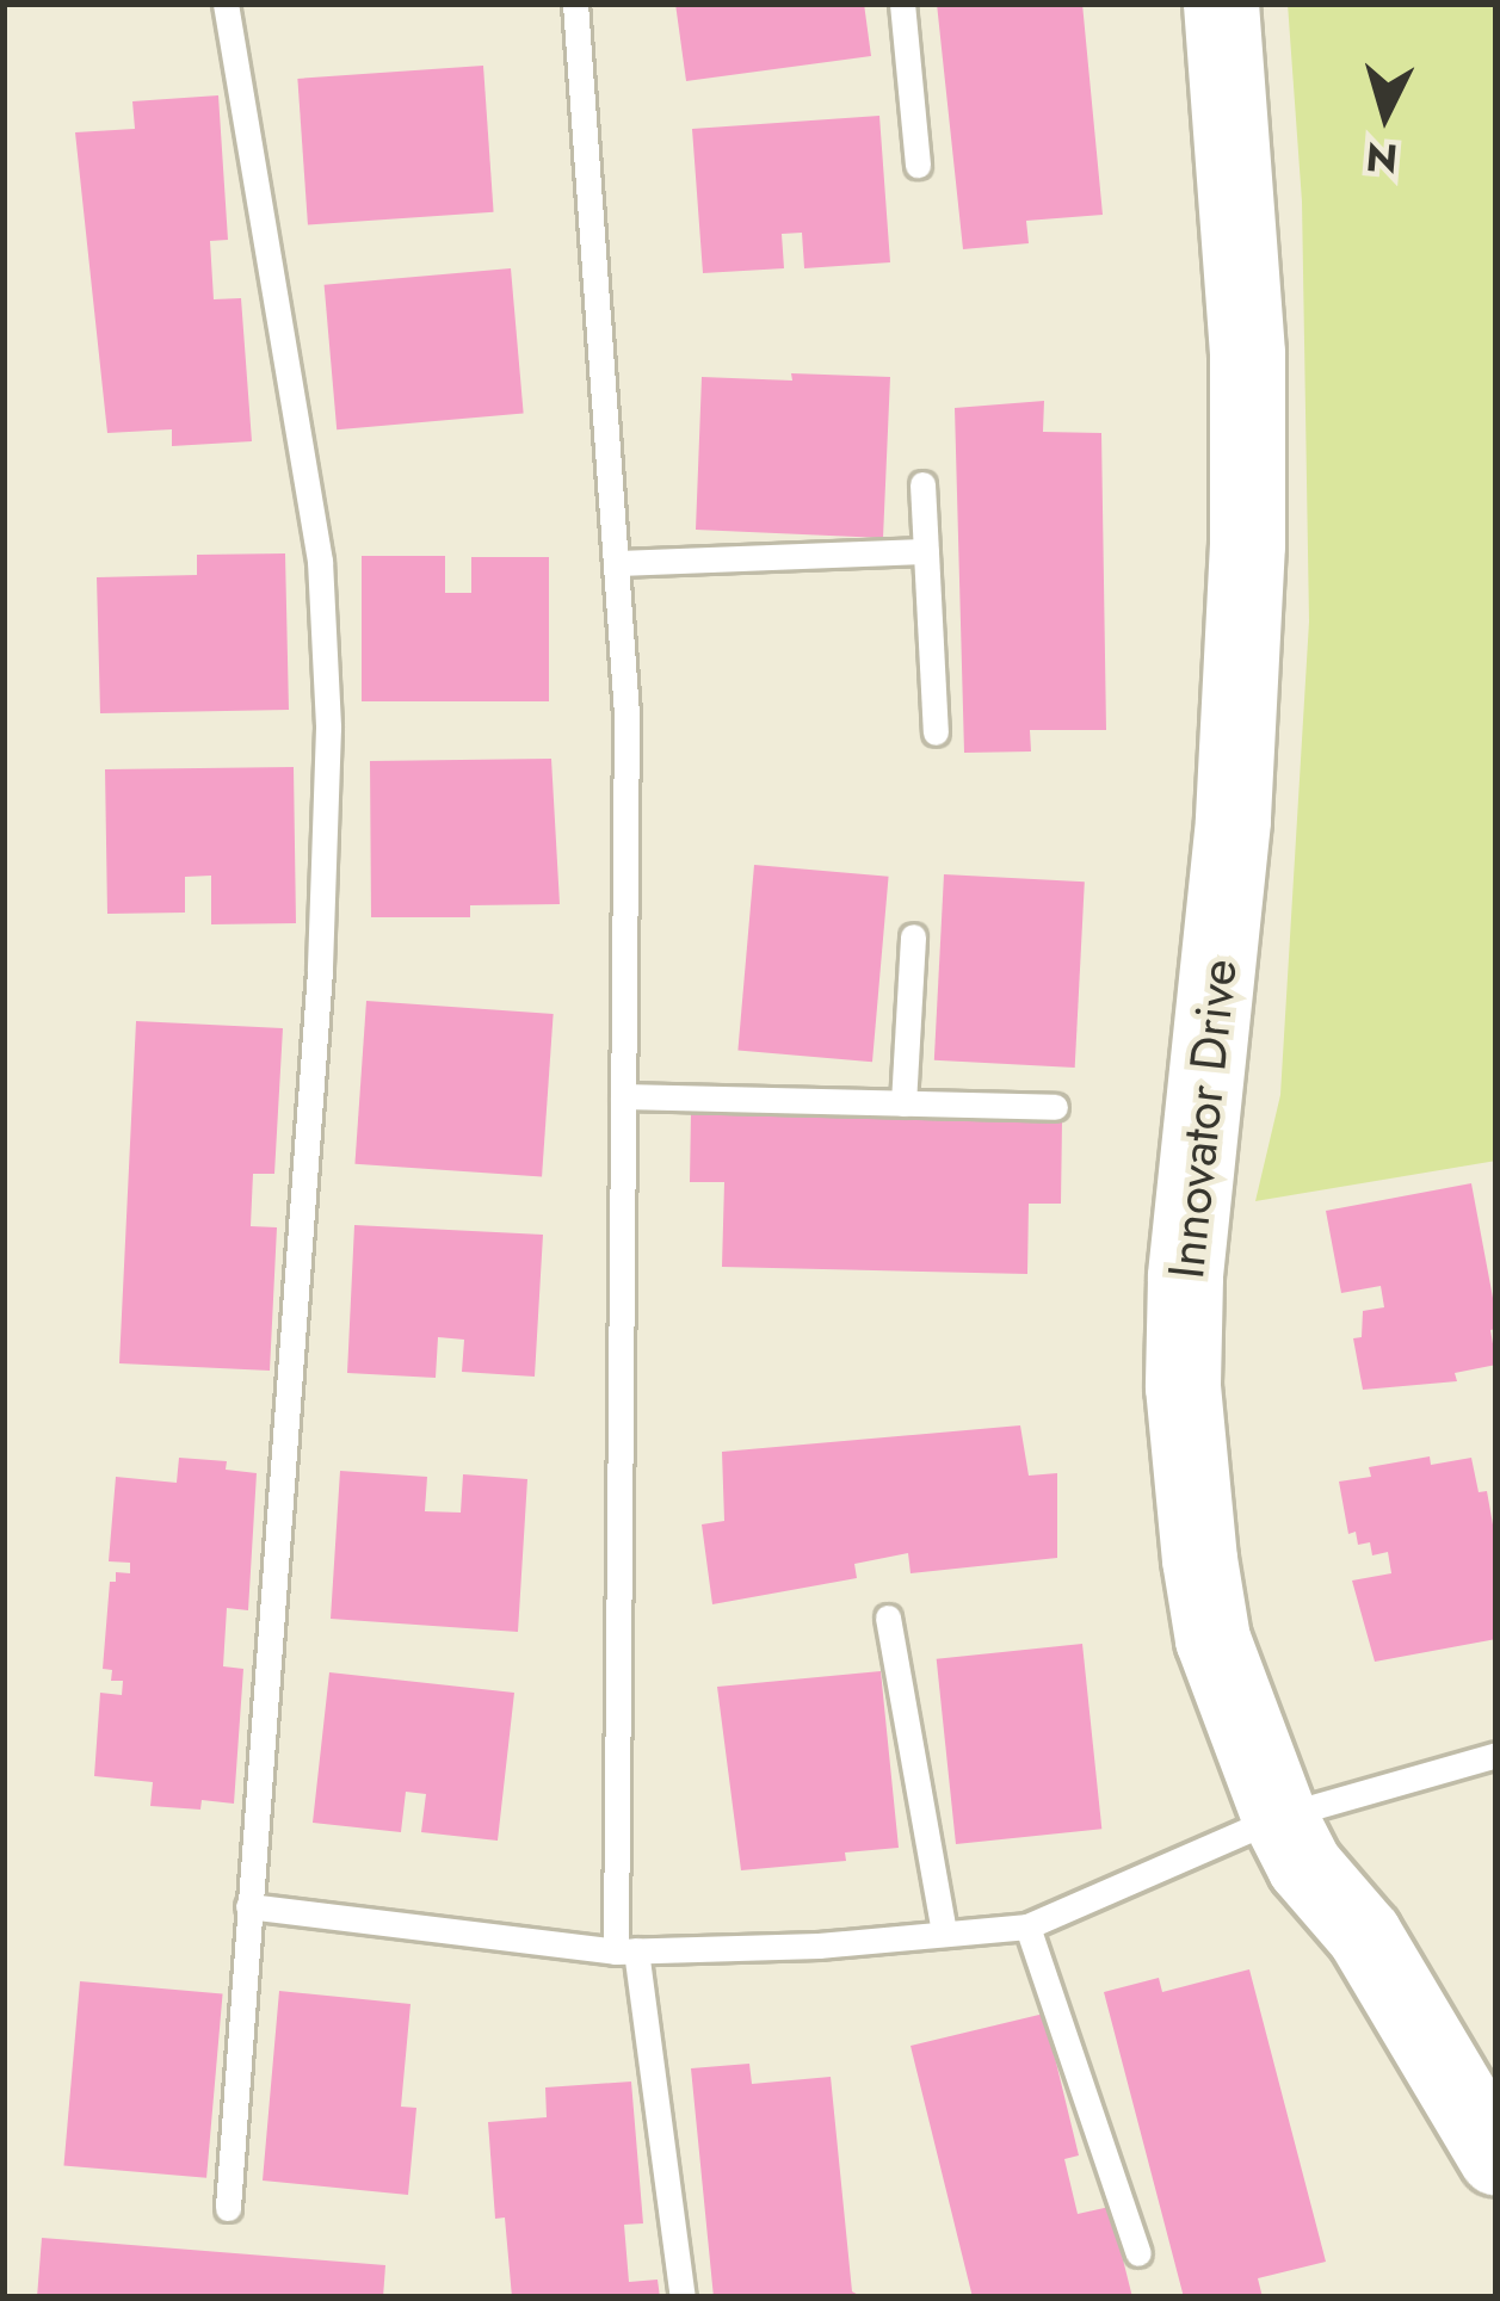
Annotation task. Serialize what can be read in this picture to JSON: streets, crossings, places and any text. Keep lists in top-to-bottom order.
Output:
{
  "streets": {
    "street": ["Innovator Drive"]
  },
  "north": "bottom"
}
